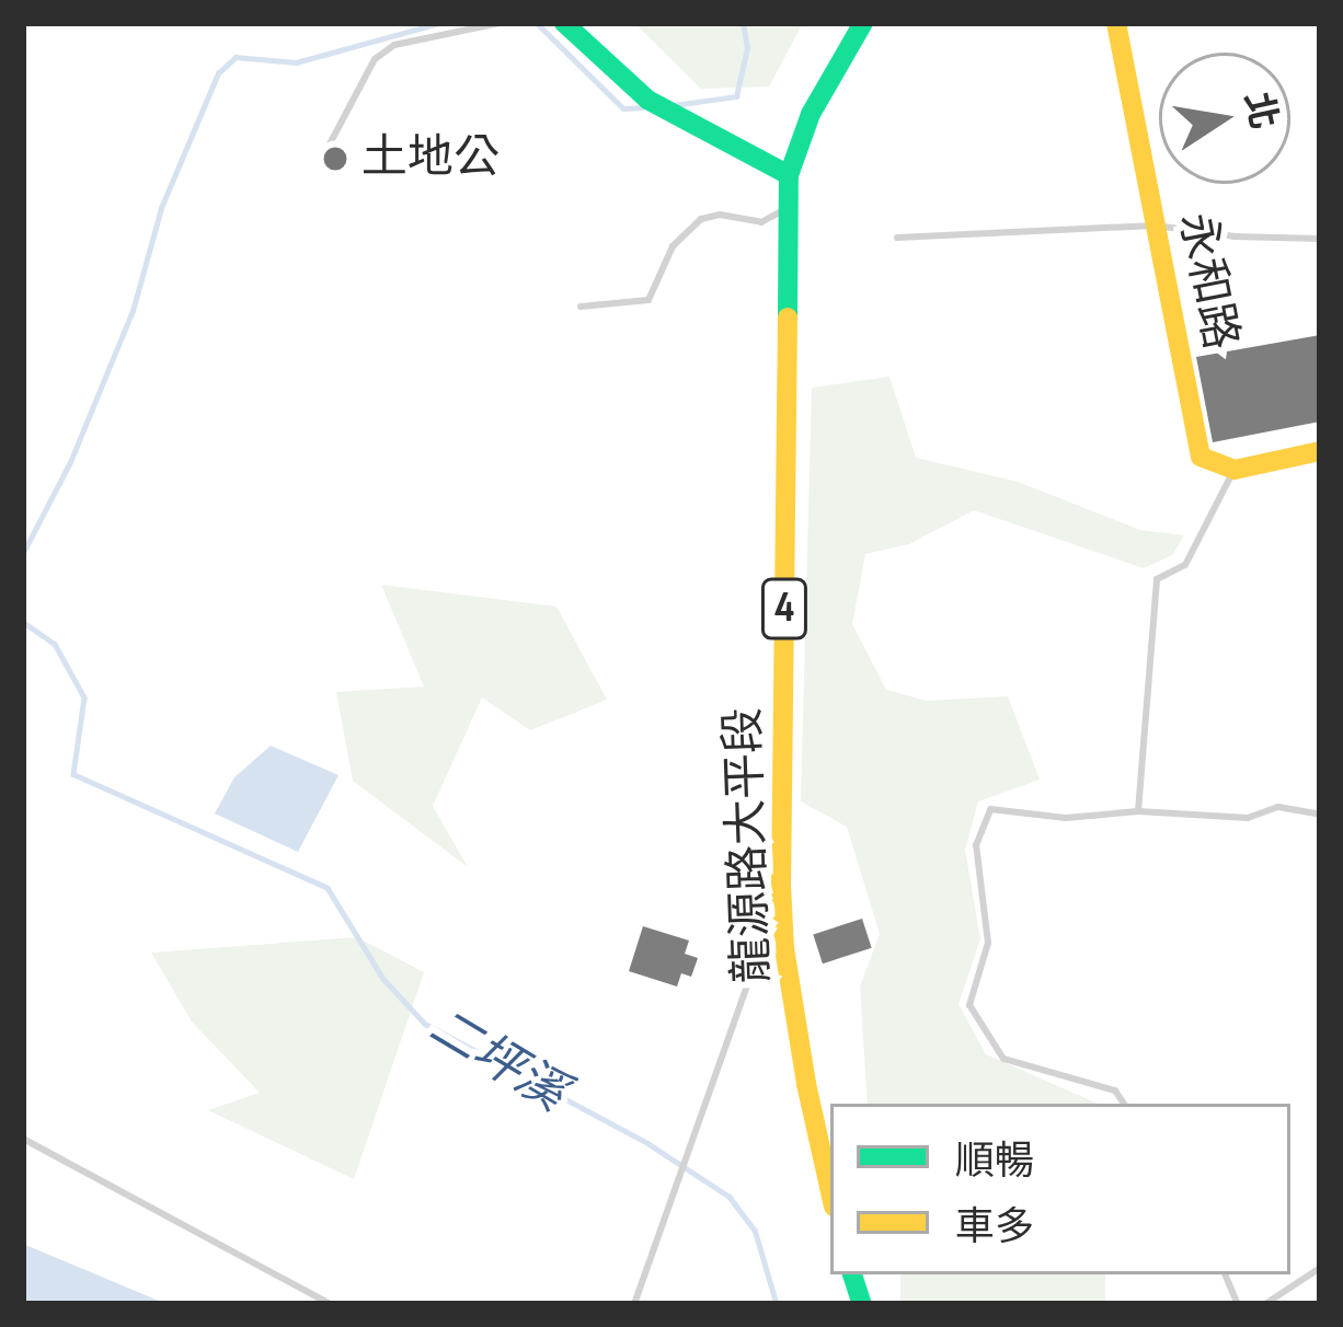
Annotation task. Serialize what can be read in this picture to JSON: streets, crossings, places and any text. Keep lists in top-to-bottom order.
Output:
{
  "streets": {
    "main road": ["永和路", "4", "龍源路大平段"]
  },
  "water": ["二坪溪"],
  "places": ["土地公"],
  "legend": ["順暢", "車多"],
  "north": "right"
}
